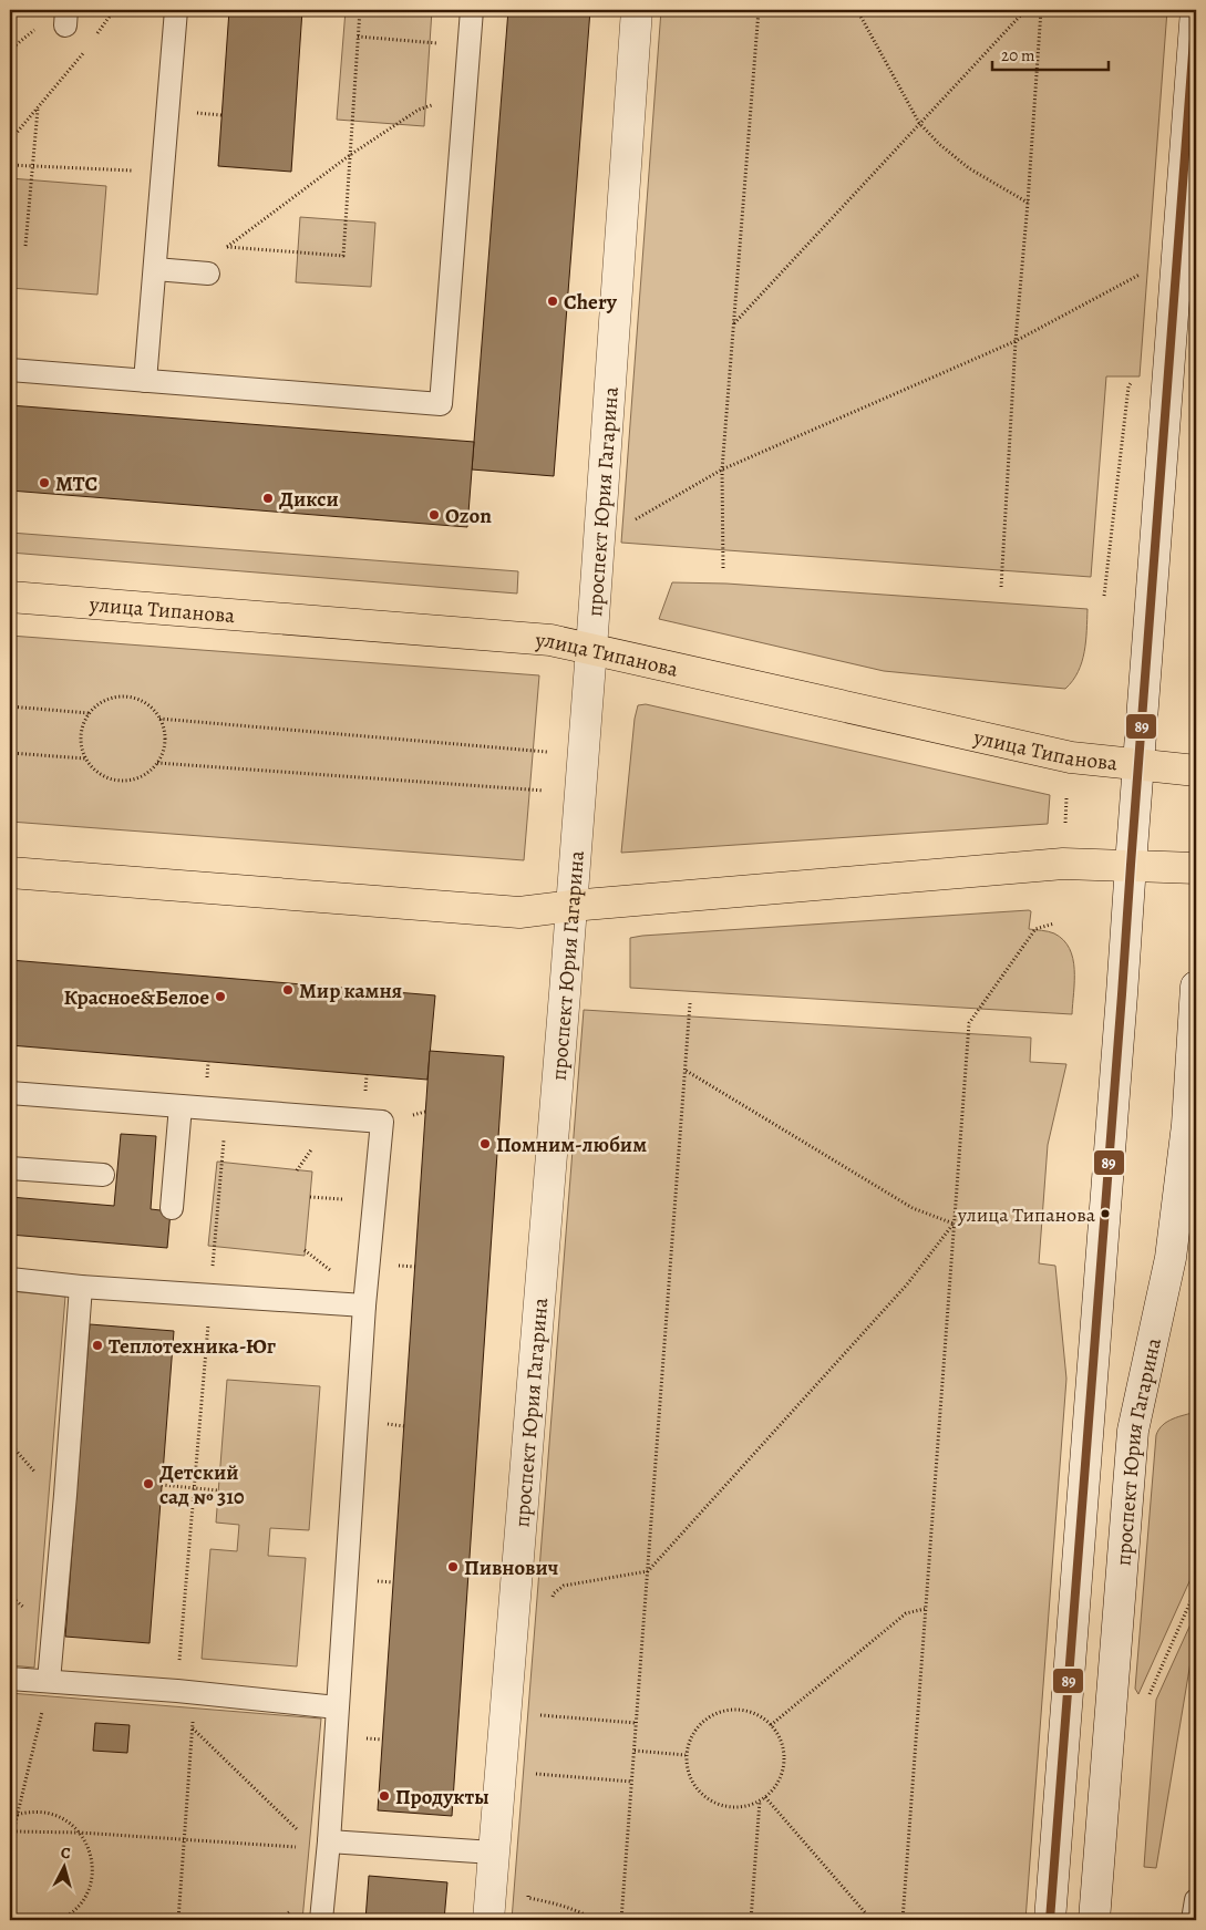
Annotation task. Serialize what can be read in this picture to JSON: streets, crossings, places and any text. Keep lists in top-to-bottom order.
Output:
{
  "streets": {
    "main road": ["проспект Юрия Гагарина", "улица Типанова"]
  },
  "crossings": [
    ["проспект Юрия Гагарина", "улица Типанова"]
  ],
  "places": [
    "Chery",
    "МТС",
    "Дикси",
    "Ozon",
    "Мир камня",
    "Красное&Белое",
    "Помним-любим",
    "улица Типанова",
    "Теплотехника-Юг",
    "Детский сад № 310",
    "Пивнович",
    "Продукты"
  ],
  "lines": ["transit line 89"],
  "scale_bar": "20 m",
  "north": "top"
}
